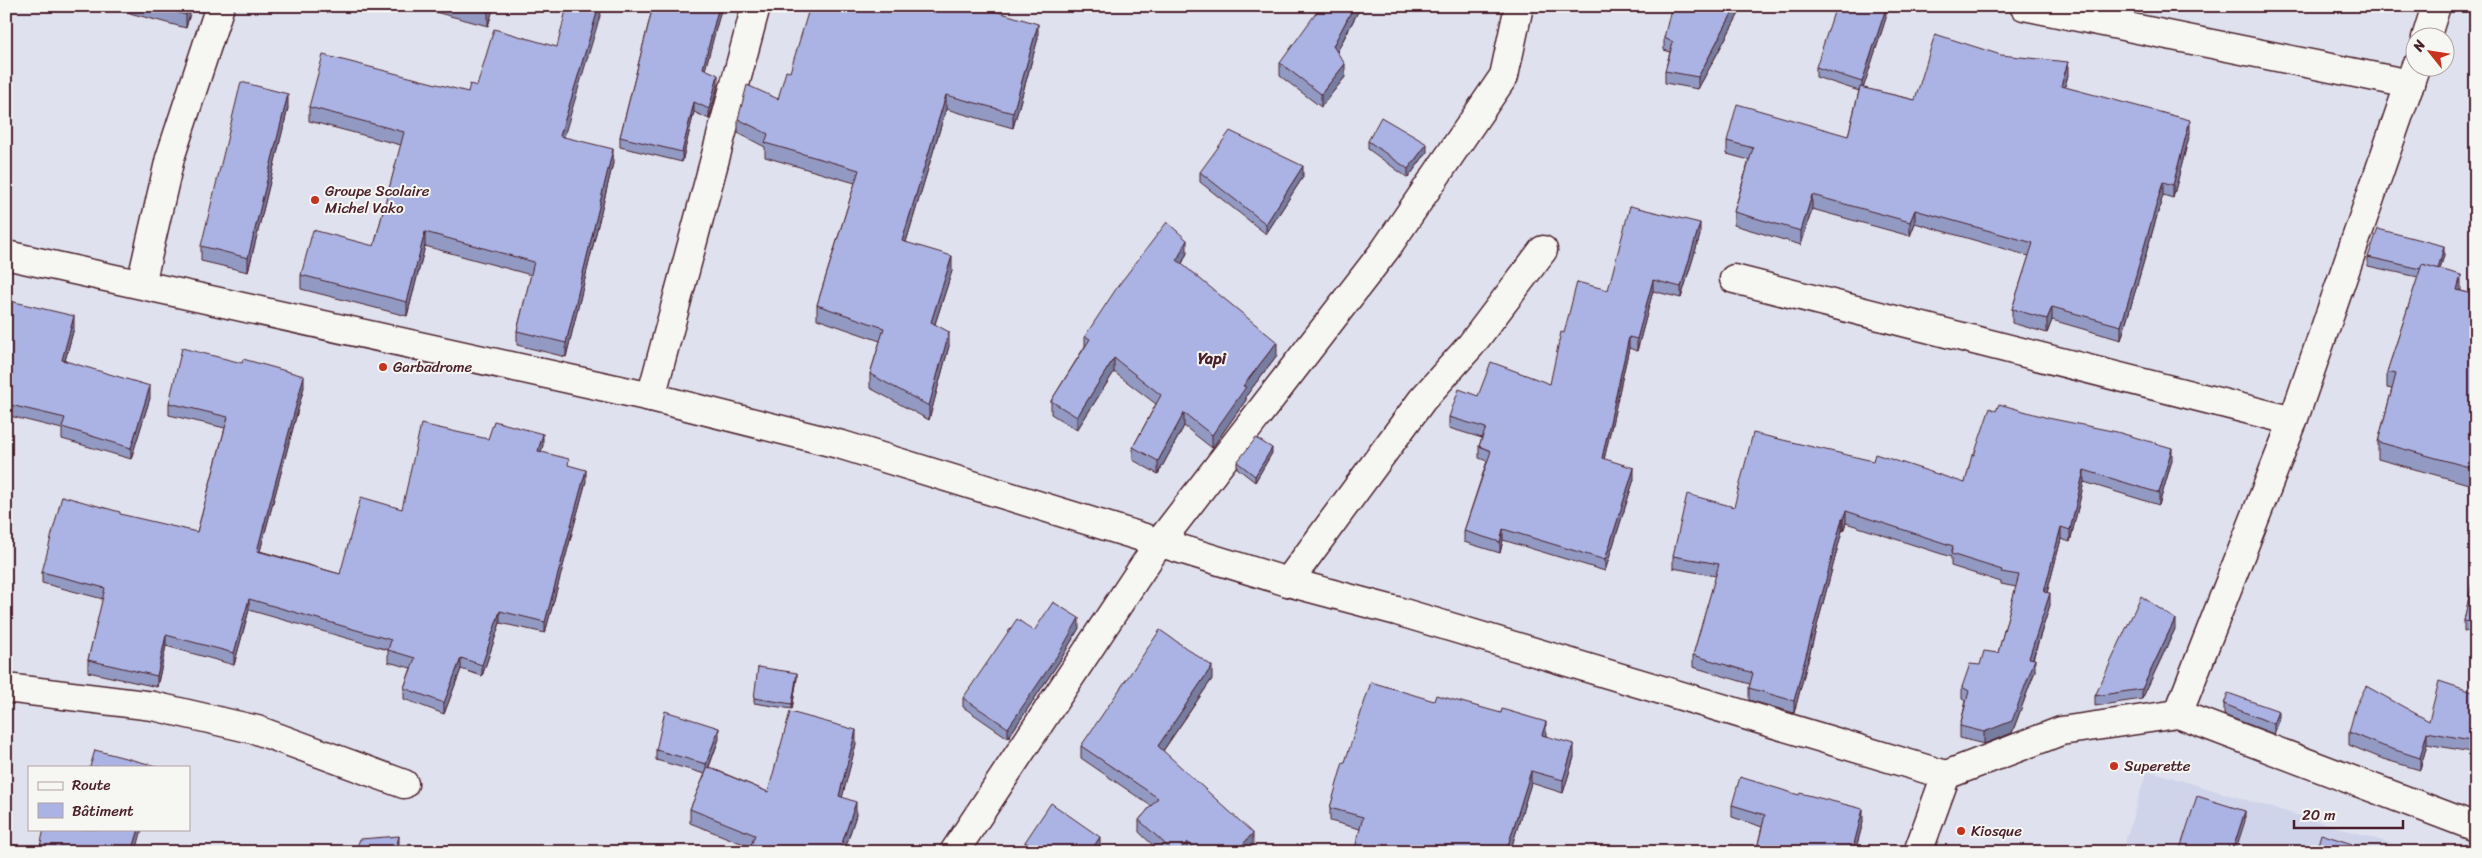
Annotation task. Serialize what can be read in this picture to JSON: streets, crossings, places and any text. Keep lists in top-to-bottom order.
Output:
{
  "districts": ["Yapi"],
  "places": [
    "Groupe Scolaire Michel Vako",
    "Garbadrome",
    "Superette",
    "Kiosque"
  ],
  "legend": ["Route", "Bâtiment"],
  "scale_bar": "20 m",
  "north": "top left"
}
